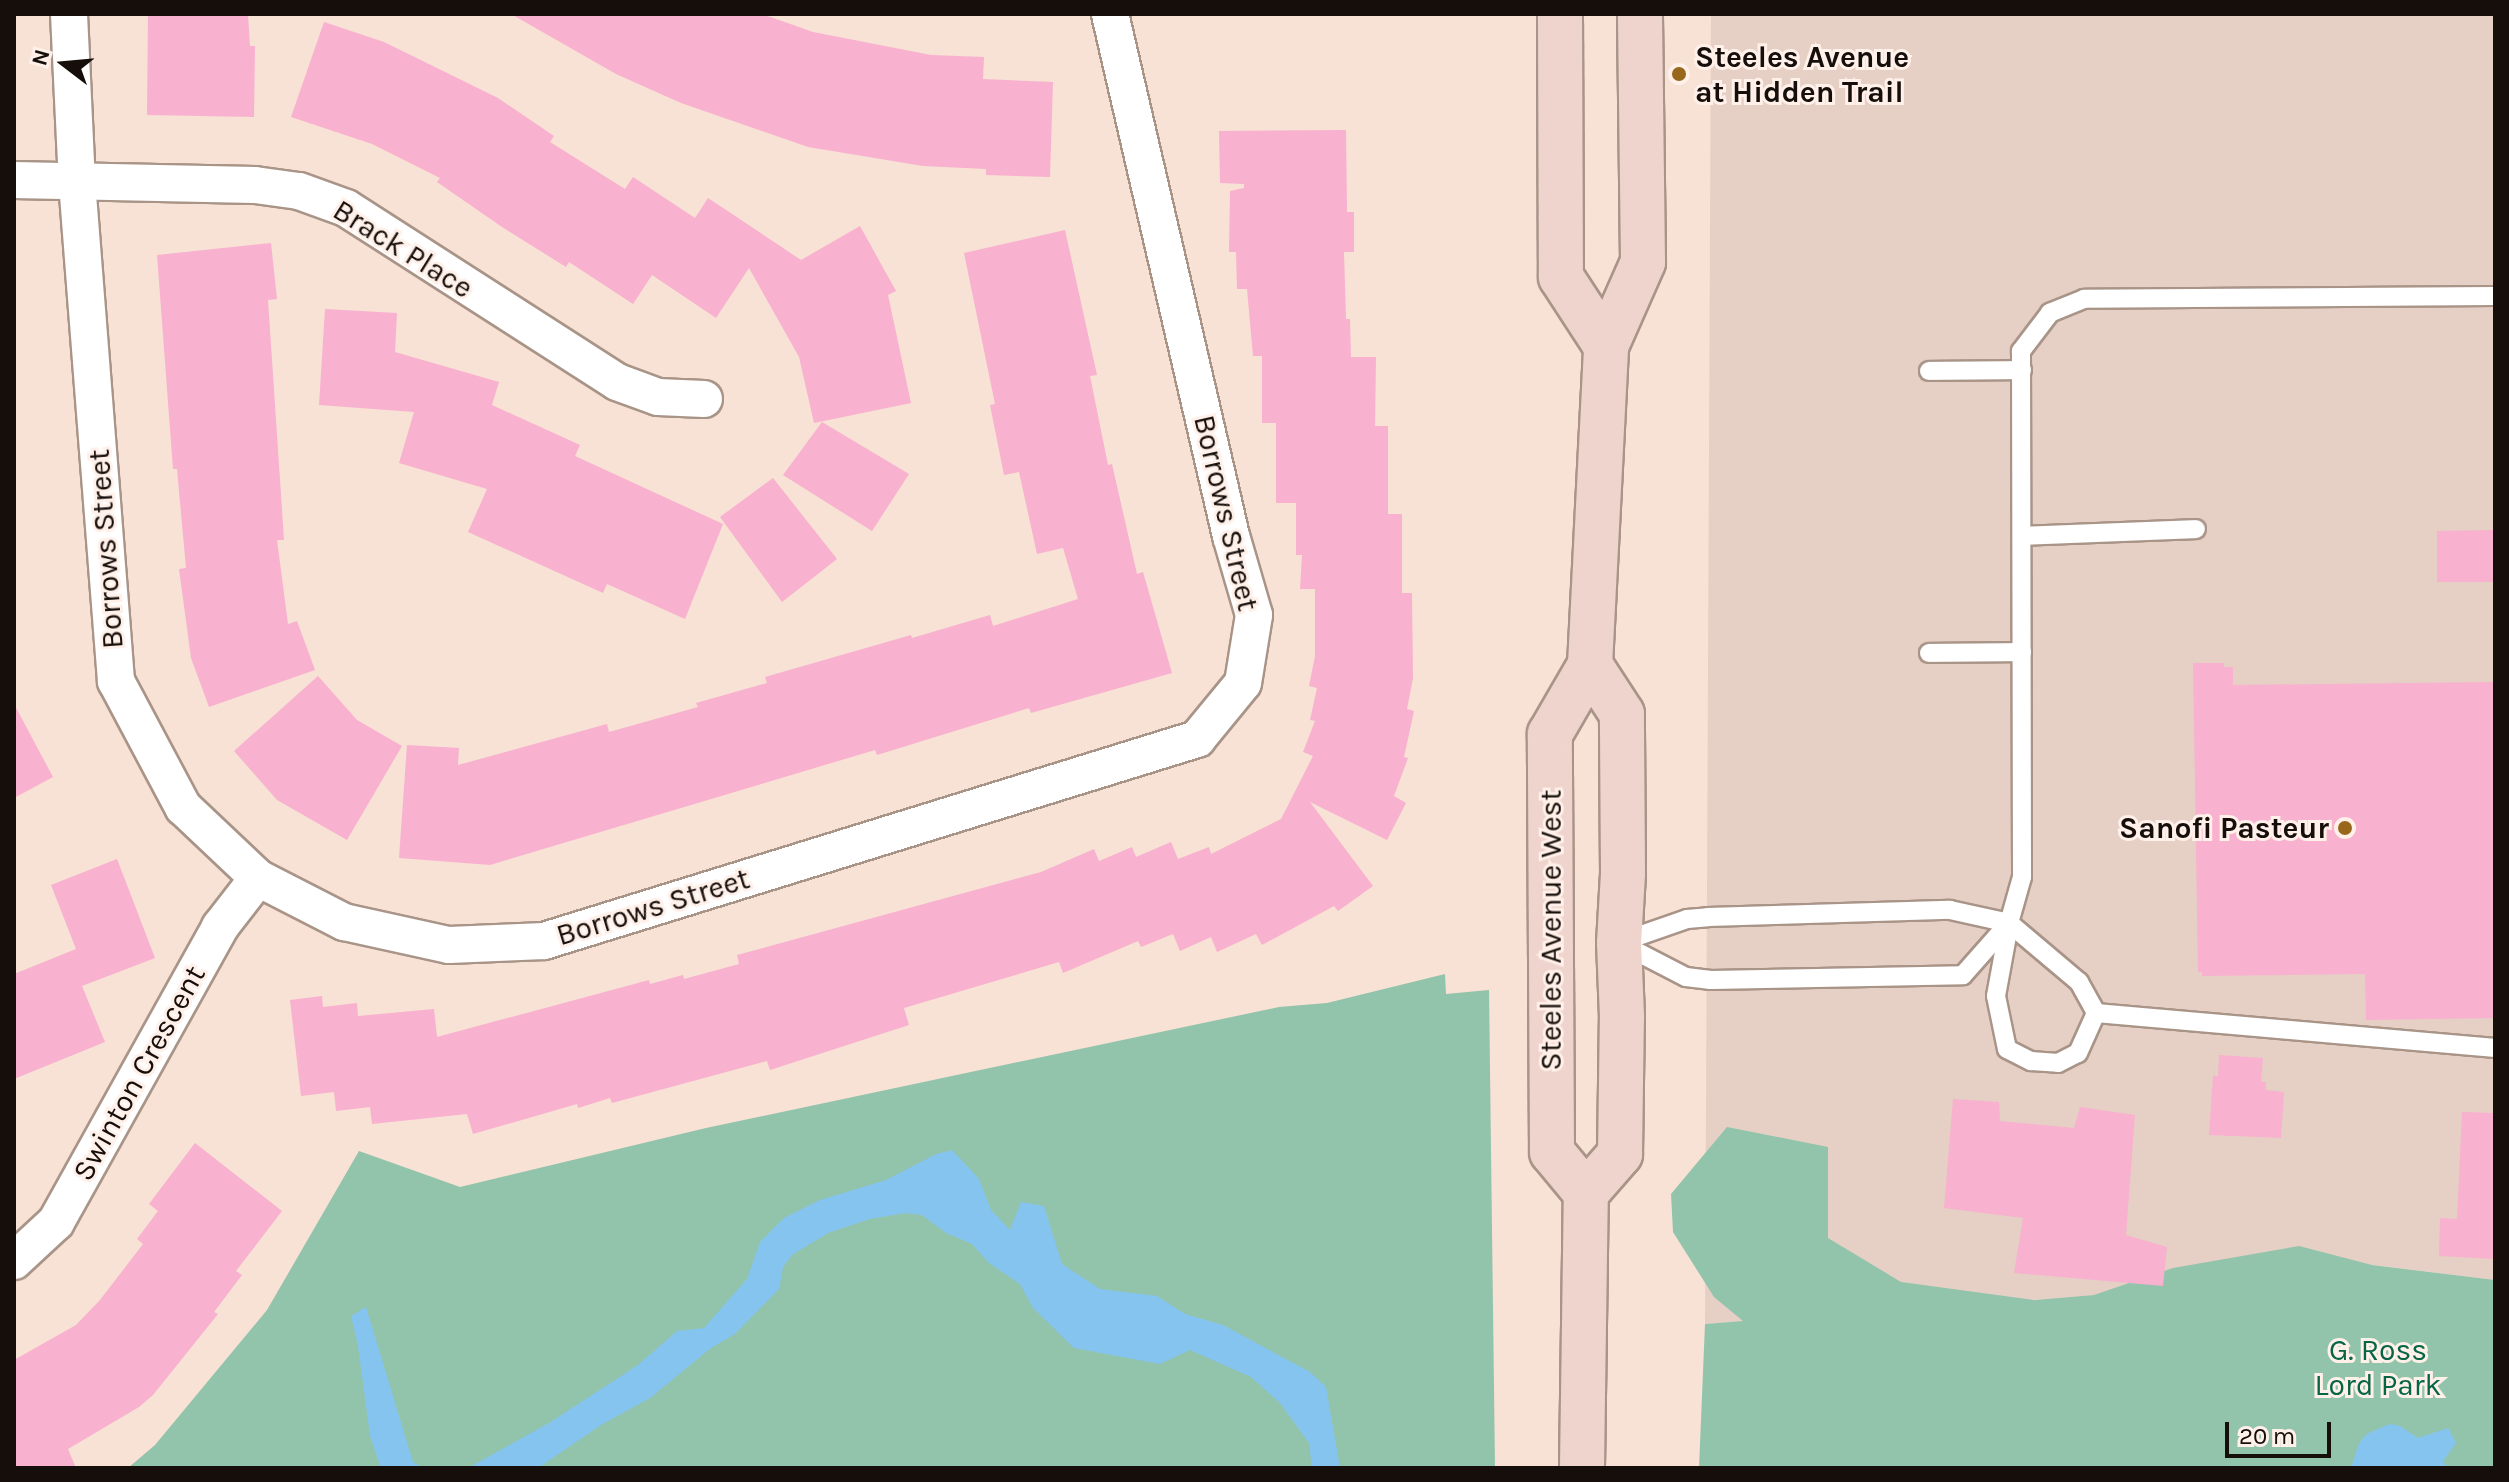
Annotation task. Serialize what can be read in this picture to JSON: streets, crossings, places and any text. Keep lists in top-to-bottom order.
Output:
{
  "streets": {
    "main road": ["Steeles Avenue West"],
    "street": ["Brack Place", "Borrows Street", "Swinton Crescent"]
  },
  "crossings": [
    ["Brack Place", "Borrows Street"],
    ["Borrows Street", "Swinton Crescent"]
  ],
  "parks": ["G. Ross Lord Park"],
  "places": ["Steeles Avenue at Hidden Trail", "Sanofi Pasteur"],
  "scale_bar": "20 m",
  "north": "left"
}
